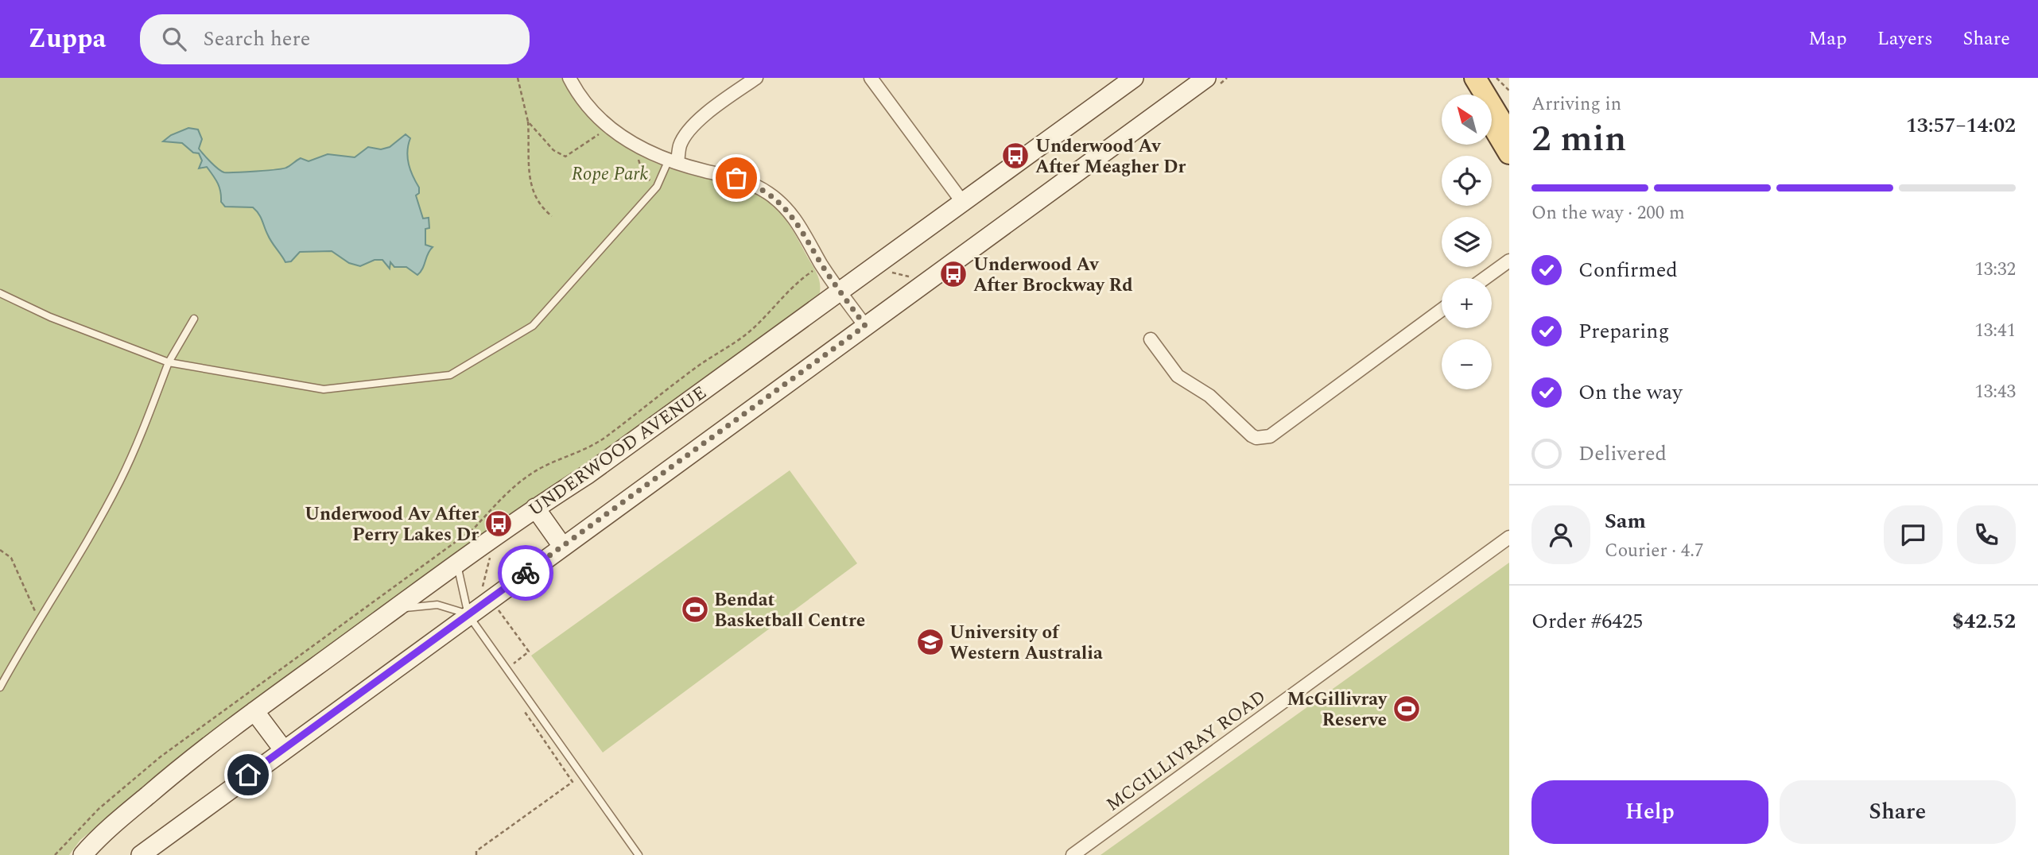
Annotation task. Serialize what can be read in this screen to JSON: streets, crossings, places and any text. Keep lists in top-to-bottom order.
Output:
{
  "streets": {
    "main road": ["UNDERWOOD AVENUE"],
    "street": ["MCGILLIVRAY ROAD"]
  },
  "parks": ["Rope Park"],
  "places": {
    "bus stop": ["Underwood Av After Meagher Dr", "Underwood Av After Brockway Rd", "Underwood Av After Perry Lakes Dr"],
    "sports": ["Bendat Basketball Centre", "McGillivray Reserve"],
    "school or university": ["University of Western Australia"]
  },
  "north": "top left",
  "page": {
    "header": "Zuppa",
    "search": "Search here",
    "nav": ["Map", "Layers", "Share"],
    "heading": ["2 min", "Arriving in", "13:57–14:02"],
    "panel": [
      "Sam",
      "Courier · 4.7",
      "Order #6425",
      "$42.52"
    ],
    "map_buttons": ["+", "−"],
    "bar": "On the way · 200 m",
    "list": [
      ["Confirmed", "13:32"],
      ["Preparing", "13:41"],
      ["On the way", "13:43"],
      "Delivered"
    ],
    "buttons": ["Help", "Share"]
  }
}
